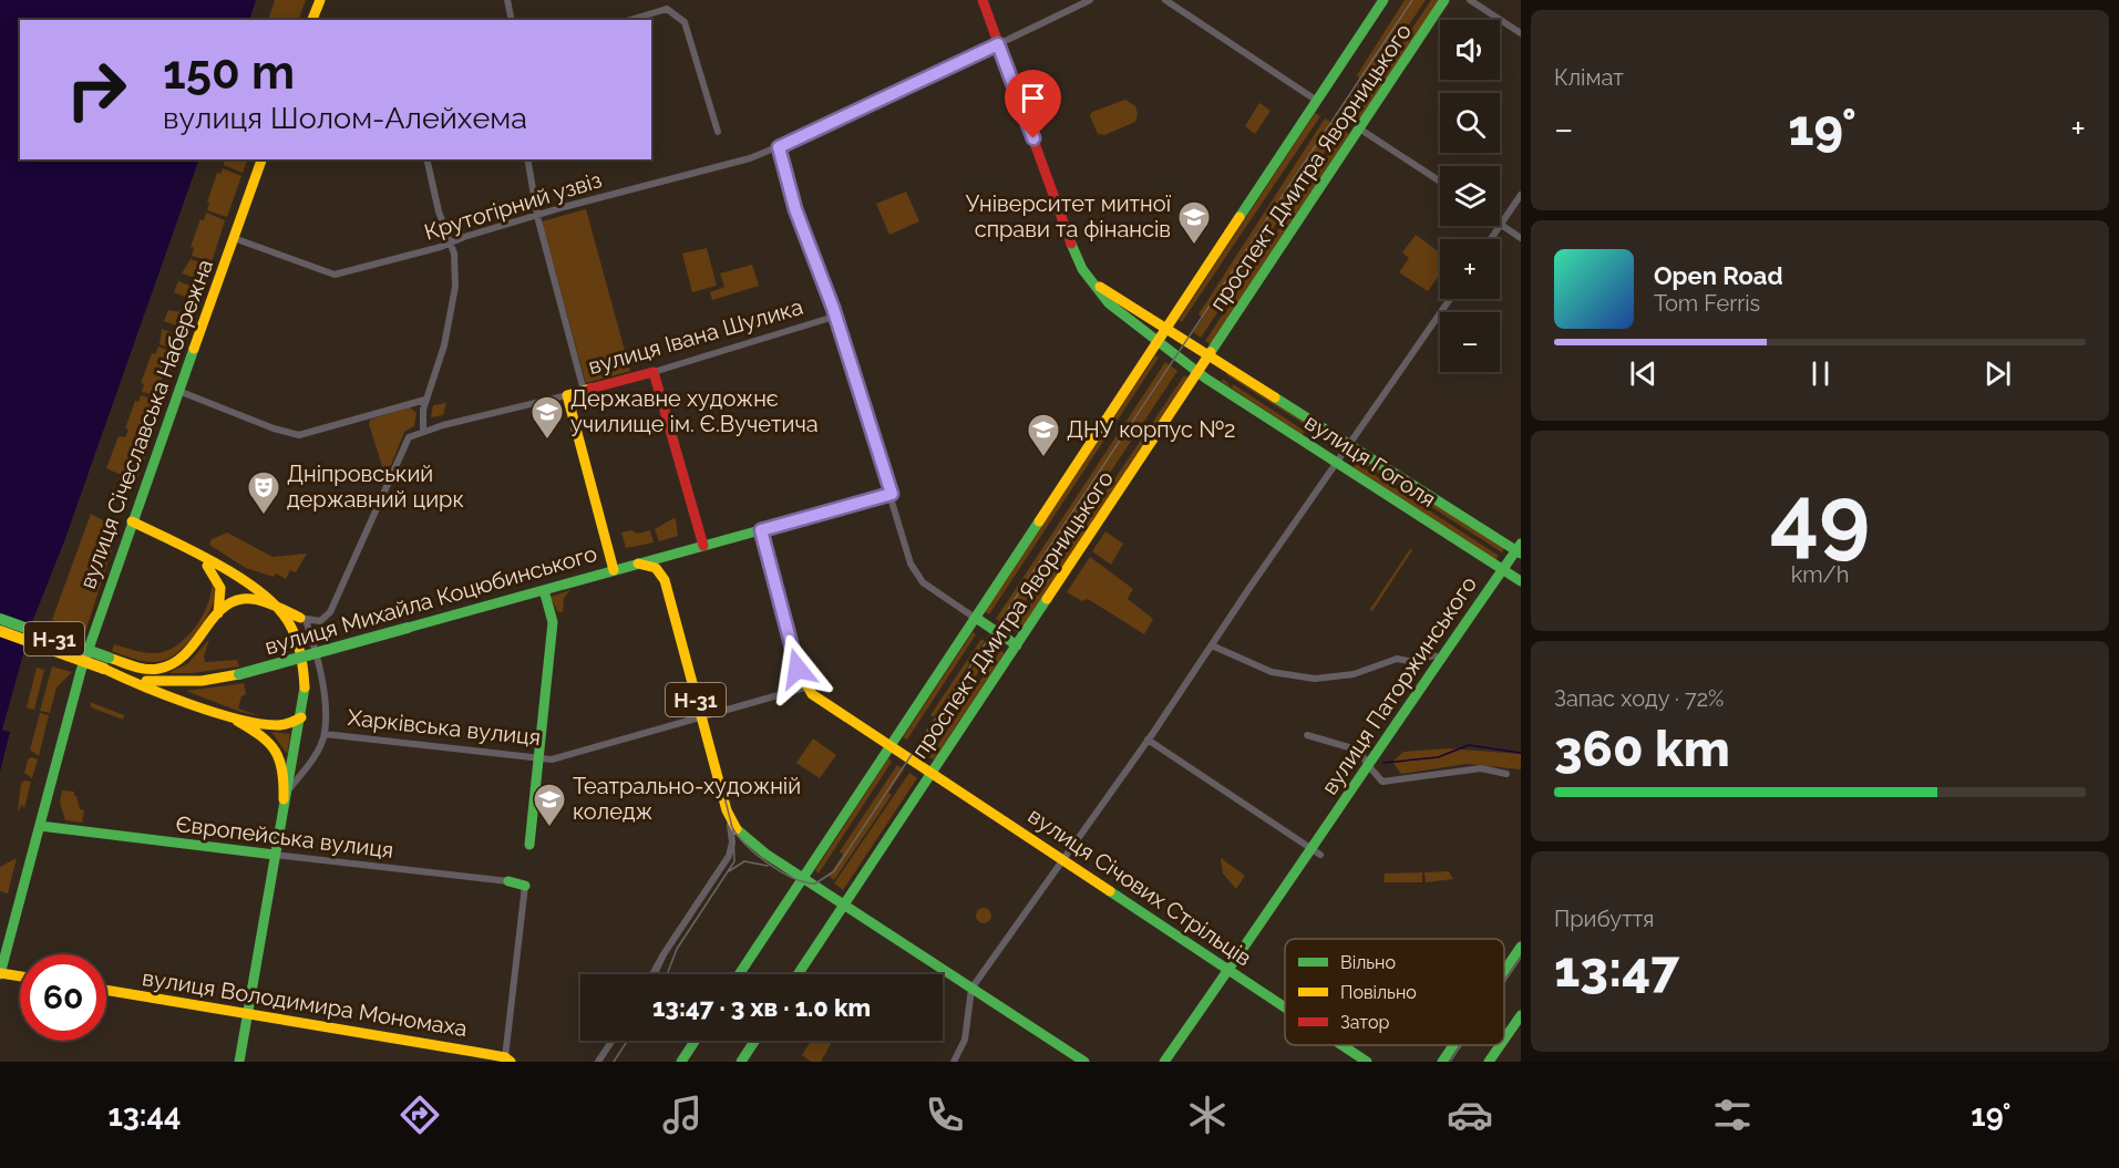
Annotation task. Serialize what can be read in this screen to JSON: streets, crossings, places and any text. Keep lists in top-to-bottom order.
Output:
{
  "streets": {
    "main road": [
      "проспект Дмитра Яворницького",
      "вулиця Івана Шулика",
      "вулиця Січеславська Набережна",
      "вулиця Гоголя",
      "вулиця Михайла Коцюбинського",
      "Н-31",
      "вулиця Паторжинського",
      "Європейська вулиця",
      "вулиця Січових Стрільців",
      "вулиця Володимира Мономаха"
    ],
    "street": ["Крутогірний узвіз", "Харківська вулиця"]
  },
  "crossings": [
    ["проспект Дмитра Яворницького", "вулиця Гоголя"],
    ["проспект Дмитра Яворницького", "Н-31"],
    ["проспект Дмитра Яворницького", "вулиця Січових Стрільців"],
    ["Крутогірний узвіз", "вулиця Січеславська Набережна"],
    ["Крутогірний узвіз", "вулиця Гоголя"],
    ["вулиця Січеславська Набережна", "Європейська вулиця"],
    ["вулиця Гоголя", "вулиця Паторжинського"],
    ["вулиця Михайла Коцюбинського", "Н-31"],
    ["Н-31", "Харківська вулиця"],
    ["вулиця Паторжинського", "вулиця Січових Стрільців"]
  ],
  "places": {
    "school or university": [
      "Університет митної справи та фінансів",
      "Державне художнє училище ім. Є.Вучетича",
      "ДНУ корпус №2",
      "Театрально-художній коледж"
    ],
    "theatre": ["Дніпровський державний цирк"]
  },
  "legend": ["Вільно", "Повільно", "Затор"],
  "page": {
    "tile": [
      "Клімат",
      ["49", "km/h"],
      ["Запас ходу · 72%", "360 km"],
      ["Прибуття", "13:47"]
    ],
    "map_buttons": ["+", "−"],
    "turn": ["150 m", "вулиця Шолом-Алейхема"],
    "heat": ["−", "19°", "+"],
    "song": ["Open Road", "Tom Ferris"],
    "limit": "60",
    "trip": "13:47 · 3 хв · 1.0 km",
    "tabs": ["13:44", "19°"]
  }
}
